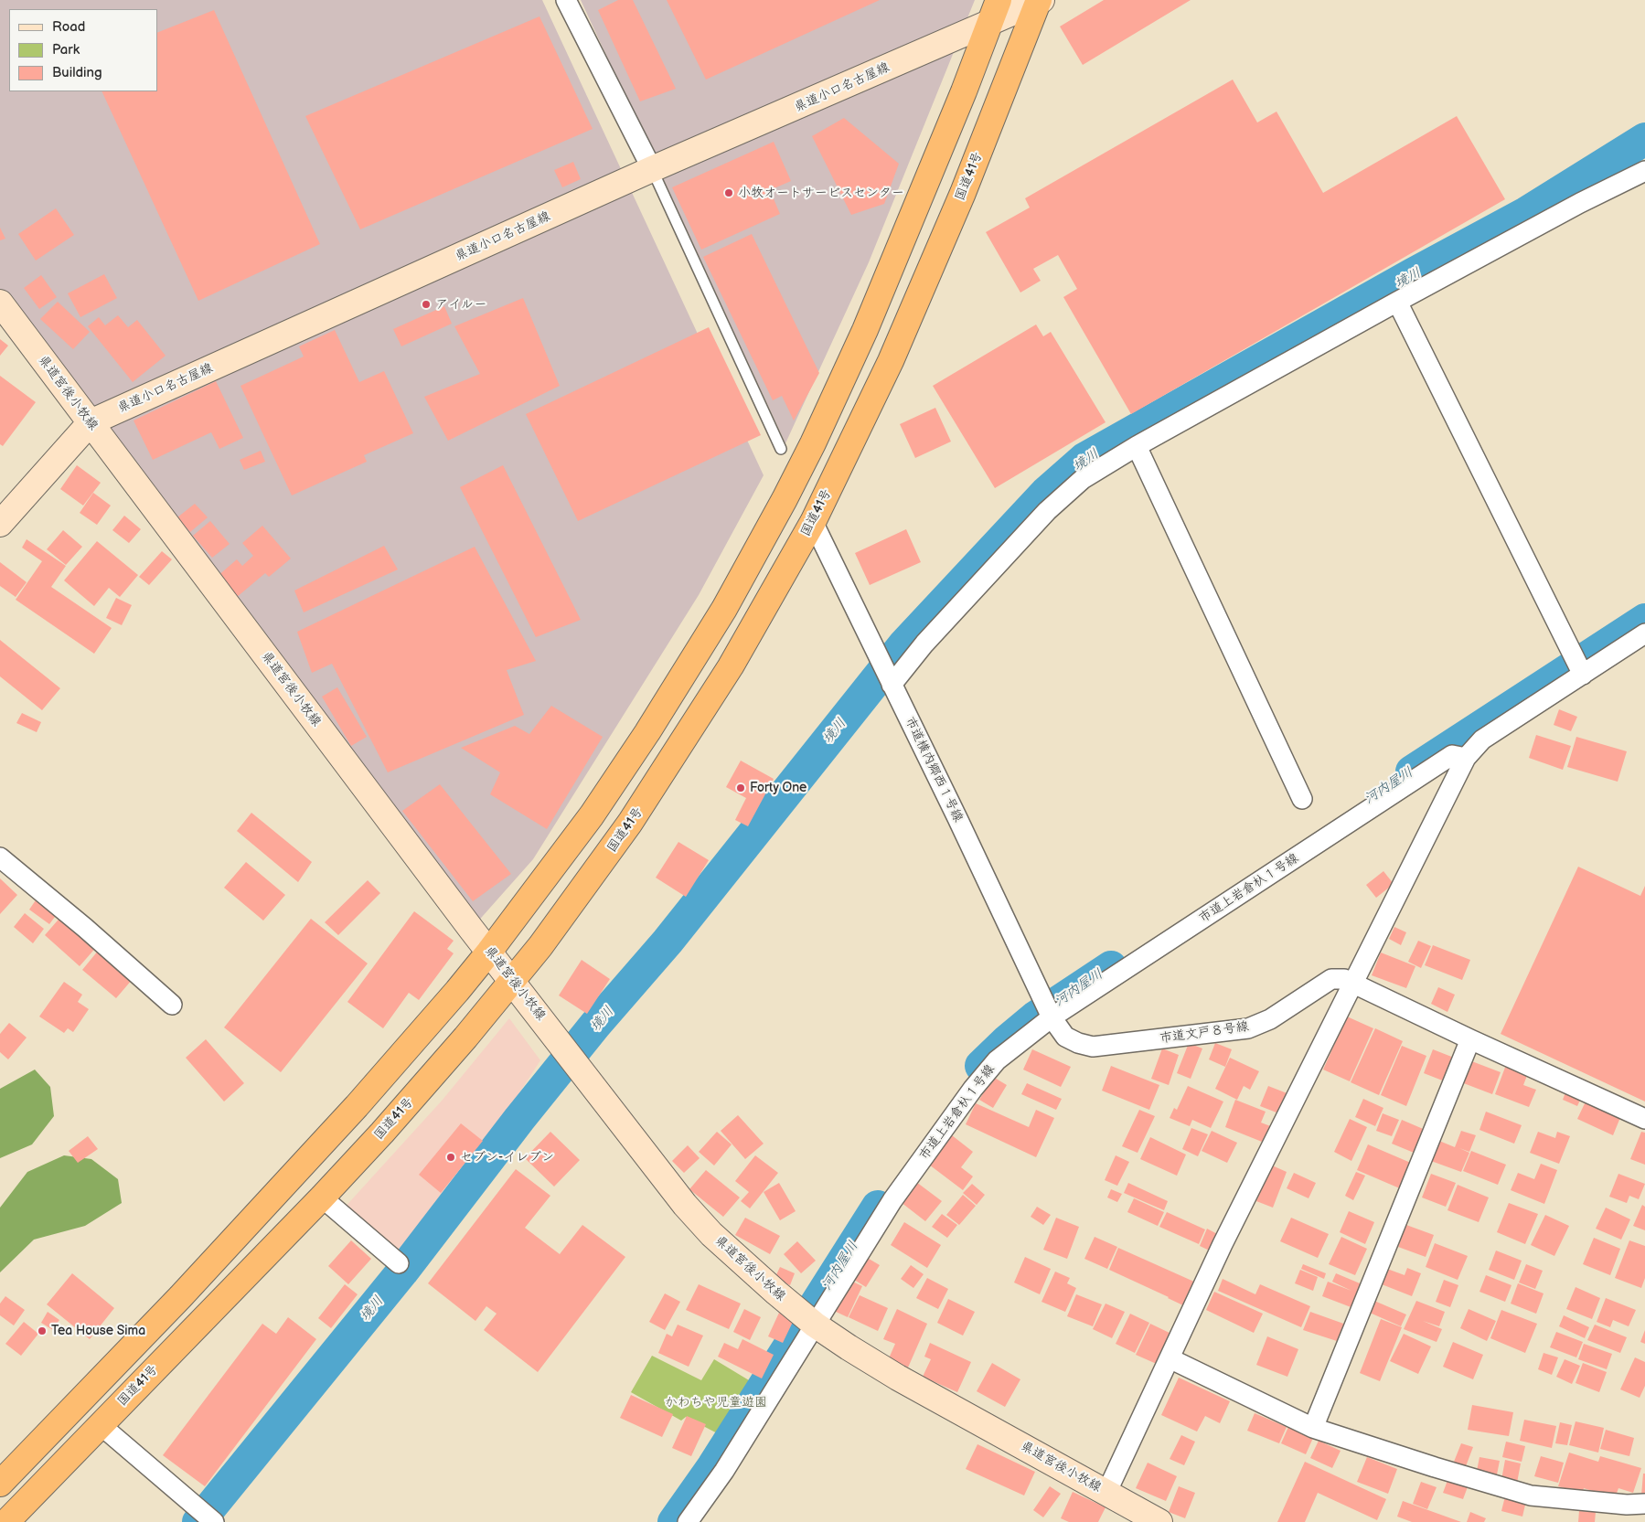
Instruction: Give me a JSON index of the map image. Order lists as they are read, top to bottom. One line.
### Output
{"streets":{"highway":["国道41号"],"main road":["県道小口名古屋線","県道宮後小牧線"],"street":["市道横内郷西１号線","市道上岩倉杁１号線","市道文戸８号線"]},"crossings":[["県道小口名古屋線","国道41号"],["県道小口名古屋線","県道宮後小牧線"],["国道41号","県道宮後小牧線"],["国道41号","市道横内郷西１号線"],["県道宮後小牧線","市道上岩倉杁１号線"],["市道横内郷西１号線","市道上岩倉杁１号線"],["市道横内郷西１号線","市道文戸８号線"],["市道上岩倉杁１号線","市道文戸８号線"]],"water":["境川","河内屋川"],"parks":["かわちや児童遊園"],"places":["小牧オートサービスセンター","アイルー","Forty One","セブン-イレブン","Tea House Sima"],"legend":["Road","Park","Building"]}
